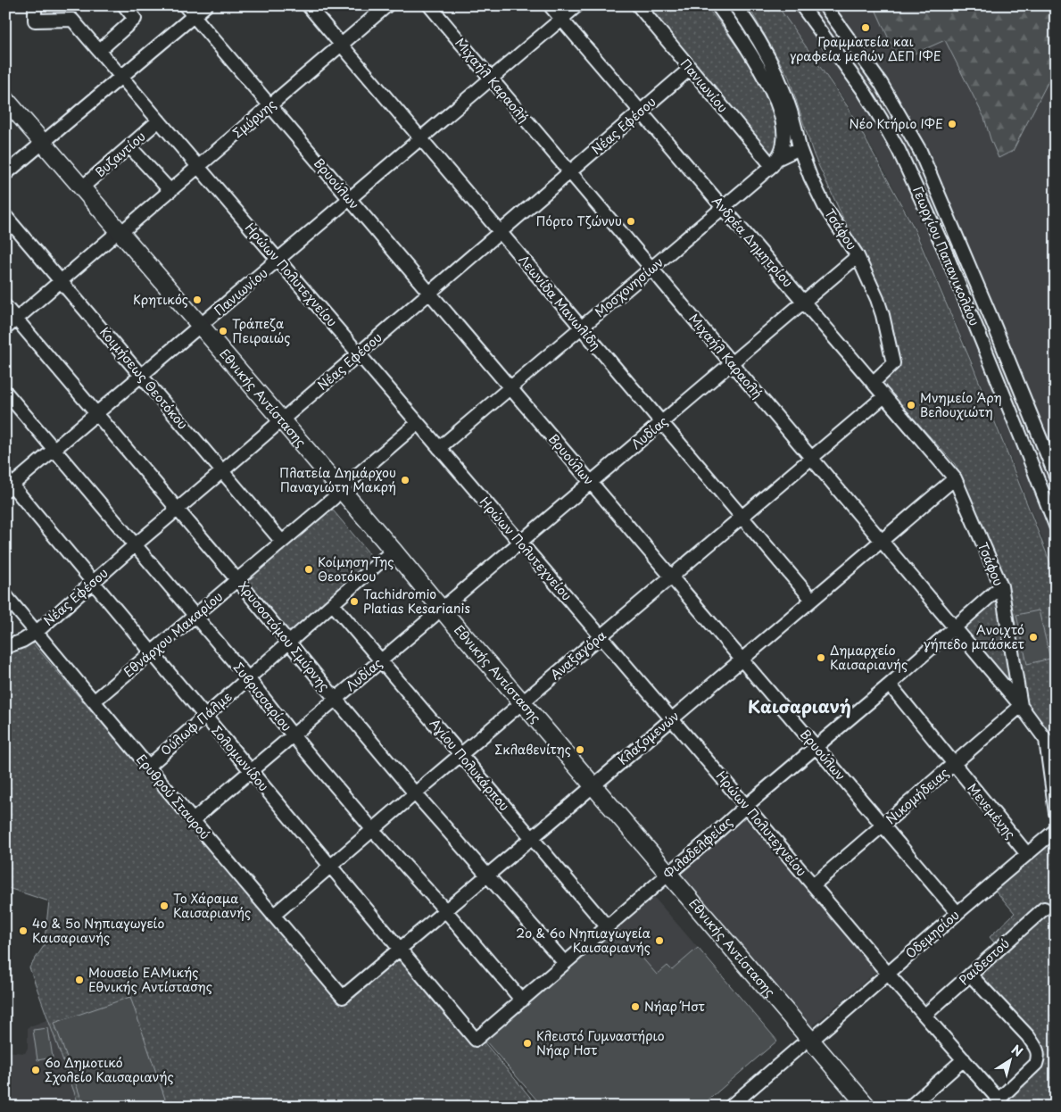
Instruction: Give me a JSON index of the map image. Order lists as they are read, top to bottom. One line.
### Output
{"streets":{"main road":["Εθνικής Αντίστασης"],"street":["Μιχαήλ Καραολή","Πανιωνίου","Σμύρνης","Νέας Εφέσου","Βυζαντίου","Βρυούλων","Τσάφου","Ανδρέα Δημητρίου","Γεωργίου Παπανικολάου","Ηρώων Πολυτεχνείου","Μοσχονησίων","Λεωνίδα Μανωλίδη","Κοιμήσεως Θεοτόκου","Λυδίας","Εθνάρχου Μακαρίου","Χρυσοστόμου Σμύρνης","Αναξαγόρα","Συβρισσαρίου","Ούλωφ Πάλμε","Κλαζομενών","Σολομωνίδου","Αγίου Πολυκάρπου","Νικομήδειας","Ερυθρού Σταυρού","Μενεμένης","Φιλαδελφείας","Οδεμησίου","Ραιδεστού"]},"crossings":[["Μιχαήλ Καραολή","Πανιωνίου"],["Μιχαήλ Καραολή","Νέας Εφέσου"],["Μιχαήλ Καραολή","Τσάφου"],["Μιχαήλ Καραολή","Μοσχονησίων"],["Μιχαήλ Καραολή","Λυδίας"],["Μιχαήλ Καραολή","Αναξαγόρα"],["Μιχαήλ Καραολή","Κλαζομενών"],["Μιχαήλ Καραολή","Νικομήδειας"],["Μιχαήλ Καραολή","Φιλαδελφείας"],["Πανιωνίου","Νέας Εφέσου"],["Πανιωνίου","Βρυούλων"],["Πανιωνίου","Ανδρέα Δημητρίου"],["Πανιωνίου","Ηρώων Πολυτεχνείου"],["Πανιωνίου","Μοσχονησίων"],["Πανιωνίου","Λεωνίδα Μανωλίδη"],["Πανιωνίου","Κοιμήσεως Θεοτόκου"],["Πανιωνίου","Εθνικής Αντίστασης"],["Πανιωνίου","Χρυσοστόμου Σμύρνης"],["Πανιωνίου","Συβρισσαρίου"],["Πανιωνίου","Σολομωνίδου"],["Σμύρνης","Βρυούλων"],["Σμύρνης","Ηρώων Πολυτεχνείου"],["Σμύρνης","Λεωνίδα Μανωλίδη"],["Σμύρνης","Κοιμήσεως Θεοτόκου"],["Σμύρνης","Εθνικής Αντίστασης"],["Σμύρνης","Χρυσοστόμου Σμύρνης"],["Νέας Εφέσου","Βρυούλων"],["Νέας Εφέσου","Ανδρέα Δημητρίου"],["Νέας Εφέσου","Ηρώων Πολυτεχνείου"],["Νέας Εφέσου","Λεωνίδα Μανωλίδη"],["Νέας Εφέσου","Κοιμήσεως Θεοτόκου"],["Νέας Εφέσου","Εθνικής Αντίστασης"],["Νέας Εφέσου","Χρυσοστόμου Σμύρνης"],["Νέας Εφέσου","Συβρισσαρίου"],["Νέας Εφέσου","Σολομωνίδου"],["Νέας Εφέσου","Ερυθρού Σταυρού"],["Βυζαντίου","Ηρώων Πολυτεχνείου"],["Βυζαντίου","Εθνικής Αντίστασης"],["Βρυούλων","Μοσχονησίων"],["Βρυούλων","Λυδίας"],["Βρυούλων","Αναξαγόρα"],["Βρυούλων","Κλαζομενών"],["Βρυούλων","Νικομήδειας"],["Βρυούλων","Φιλαδελφείας"],["Βρυούλων","Οδεμησίου"],["Τσάφου","Ανδρέα Δημητρίου"],["Τσάφου","Λυδίας"],["Τσάφου","Κλαζομενών"],["Τσάφου","Νικομήδειας"],["Τσάφου","Φιλαδελφείας"],["Ανδρέα Δημητρίου","Μοσχονησίων"],["Ανδρέα Δημητρίου","Λυδίας"],["Ανδρέα Δημητρίου","Αναξαγόρα"],["Ανδρέα Δημητρίου","Κλαζομενών"],["Ηρώων Πολυτεχνείου","Μοσχονησίων"],["Ηρώων Πολυτεχνείου","Λυδίας"],["Ηρώων Πολυτεχνείου","Αναξαγόρα"],["Ηρώων Πολυτεχνείου","Κλαζομενών"],["Ηρώων Πολυτεχνείου","Νικομήδειας"],["Ηρώων Πολυτεχνείου","Φιλαδελφείας"],["Ηρώων Πολυτεχνείου","Οδεμησίου"],["Ηρώων Πολυτεχνείου","Ραιδεστού"],["Μοσχονησίων","Λεωνίδα Μανωλίδη"],["Λεωνίδα Μανωλίδη","Λυδίας"],["Λεωνίδα Μανωλίδη","Αναξαγόρα"],["Λεωνίδα Μανωλίδη","Κλαζομενών"],["Κοιμήσεως Θεοτόκου","Εθνάρχου Μακαρίου"],["Εθνικής Αντίστασης","Λυδίας"],["Εθνικής Αντίστασης","Εθνάρχου Μακαρίου"],["Εθνικής Αντίστασης","Αναξαγόρα"],["Εθνικής Αντίστασης","Ούλωφ Πάλμε"],["Εθνικής Αντίστασης","Κλαζομενών"],["Εθνικής Αντίστασης","Φιλαδελφείας"],["Εθνικής Αντίστασης","Οδεμησίου"],["Λυδίας","Χρυσοστόμου Σμύρνης"],["Λυδίας","Συβρισσαρίου"],["Λυδίας","Σολομωνίδου"],["Λυδίας","Αγίου Πολυκάρπου"],["Λυδίας","Ερυθρού Σταυρού"],["Εθνάρχου Μακαρίου","Χρυσοστόμου Σμύρνης"],["Εθνάρχου Μακαρίου","Συβρισσαρίου"],["Εθνάρχου Μακαρίου","Σολομωνίδου"],["Εθνάρχου Μακαρίου","Ερυθρού Σταυρού"],["Χρυσοστόμου Σμύρνης","Αναξαγόρα"],["Χρυσοστόμου Σμύρνης","Ούλωφ Πάλμε"],["Χρυσοστόμου Σμύρνης","Κλαζομενών"],["Χρυσοστόμου Σμύρνης","Φιλαδελφείας"],["Αναξαγόρα","Συβρισσαρίου"],["Αναξαγόρα","Σολομωνίδου"],["Αναξαγόρα","Αγίου Πολυκάρπου"],["Αναξαγόρα","Ερυθρού Σταυρού"],["Συβρισσαρίου","Ούλωφ Πάλμε"],["Συβρισσαρίου","Κλαζομενών"],["Συβρισσαρίου","Φιλαδελφείας"],["Ούλωφ Πάλμε","Σολομωνίδου"],["Ούλωφ Πάλμε","Αγίου Πολυκάρπου"],["Ούλωφ Πάλμε","Ερυθρού Σταυρού"],["Κλαζομενών","Σολομωνίδου"],["Κλαζομενών","Αγίου Πολυκάρπου"],["Κλαζομενών","Ερυθρού Σταυρού"],["Σολομωνίδου","Φιλαδελφείας"],["Αγίου Πολυκάρπου","Φιλαδελφείας"],["Νικομήδειας","Μενεμένης"],["Μενεμένης","Φιλαδελφείας"],["Μενεμένης","Οδεμησίου"]],"districts":["Καισαριανή"],"places":["Γραμματεία και γραφεία μελών ΔΕΠ ΙΦΕ","Νέο Κτήριο ΙΦΕ","Πόρτο Τζώννυ","Κρητικός","Τράπεζα Πειραιώς","Μνημείο Άρη Βελουχιώτη","Πλατεία Δημάρχου Παναγιώτη Μακρή","Κοίμηση Της Θεοτόκου","Tachidromio Platias Kesarianis","Ανοιχτό γήπεδο μπάσκετ","Δημαρχείο Καισαριανής","Σκλαβενίτης","Το Χάραμα Καισαριανής","4o & 5ο Νηπιαγωγείο Καισαριανής","2ο & 6ο Νηπιαγωγεία Καισαριανής","Μουσείο ΕΑΜικής Εθνικής Αντίστασης","Νήαρ Ήστ","Κλειστό Γυμναστήριο Νήαρ Ηστ","6ο Δημοτικό Σχολείο Καισαριανής"],"north":"top right"}
